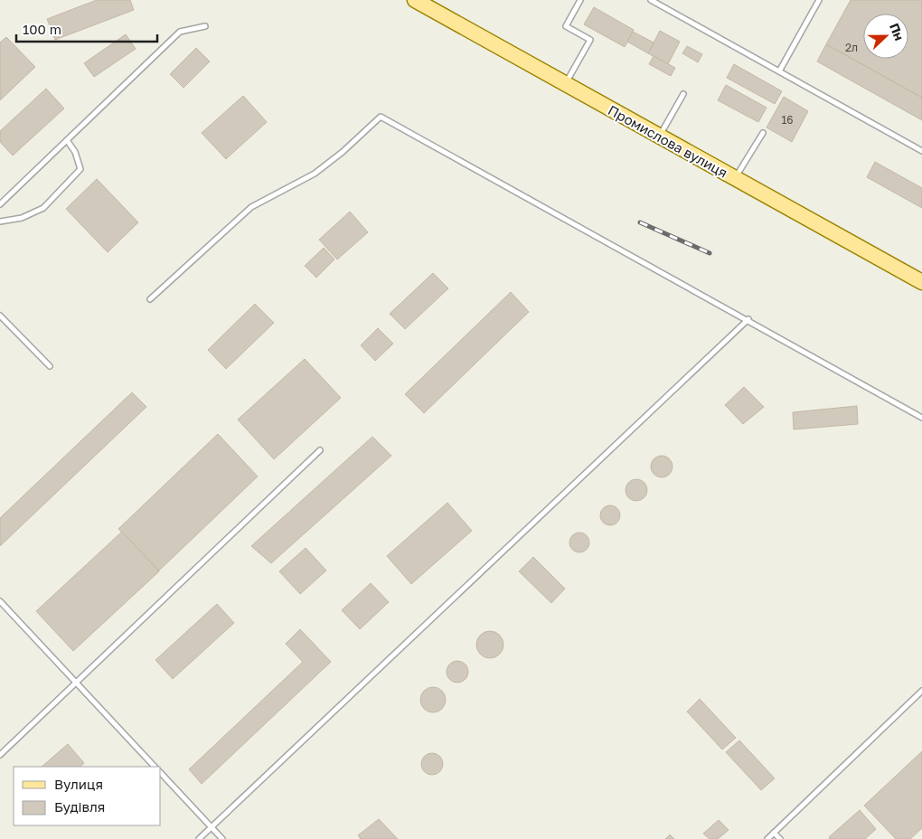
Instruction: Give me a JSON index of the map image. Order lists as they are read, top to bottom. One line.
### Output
{"streets":{"main road":["Промислова вулиця"]},"house_numbers":["2л","16"],"legend":["Вулиця","Будівля"],"scale_bar":"100 m","north":"right"}
